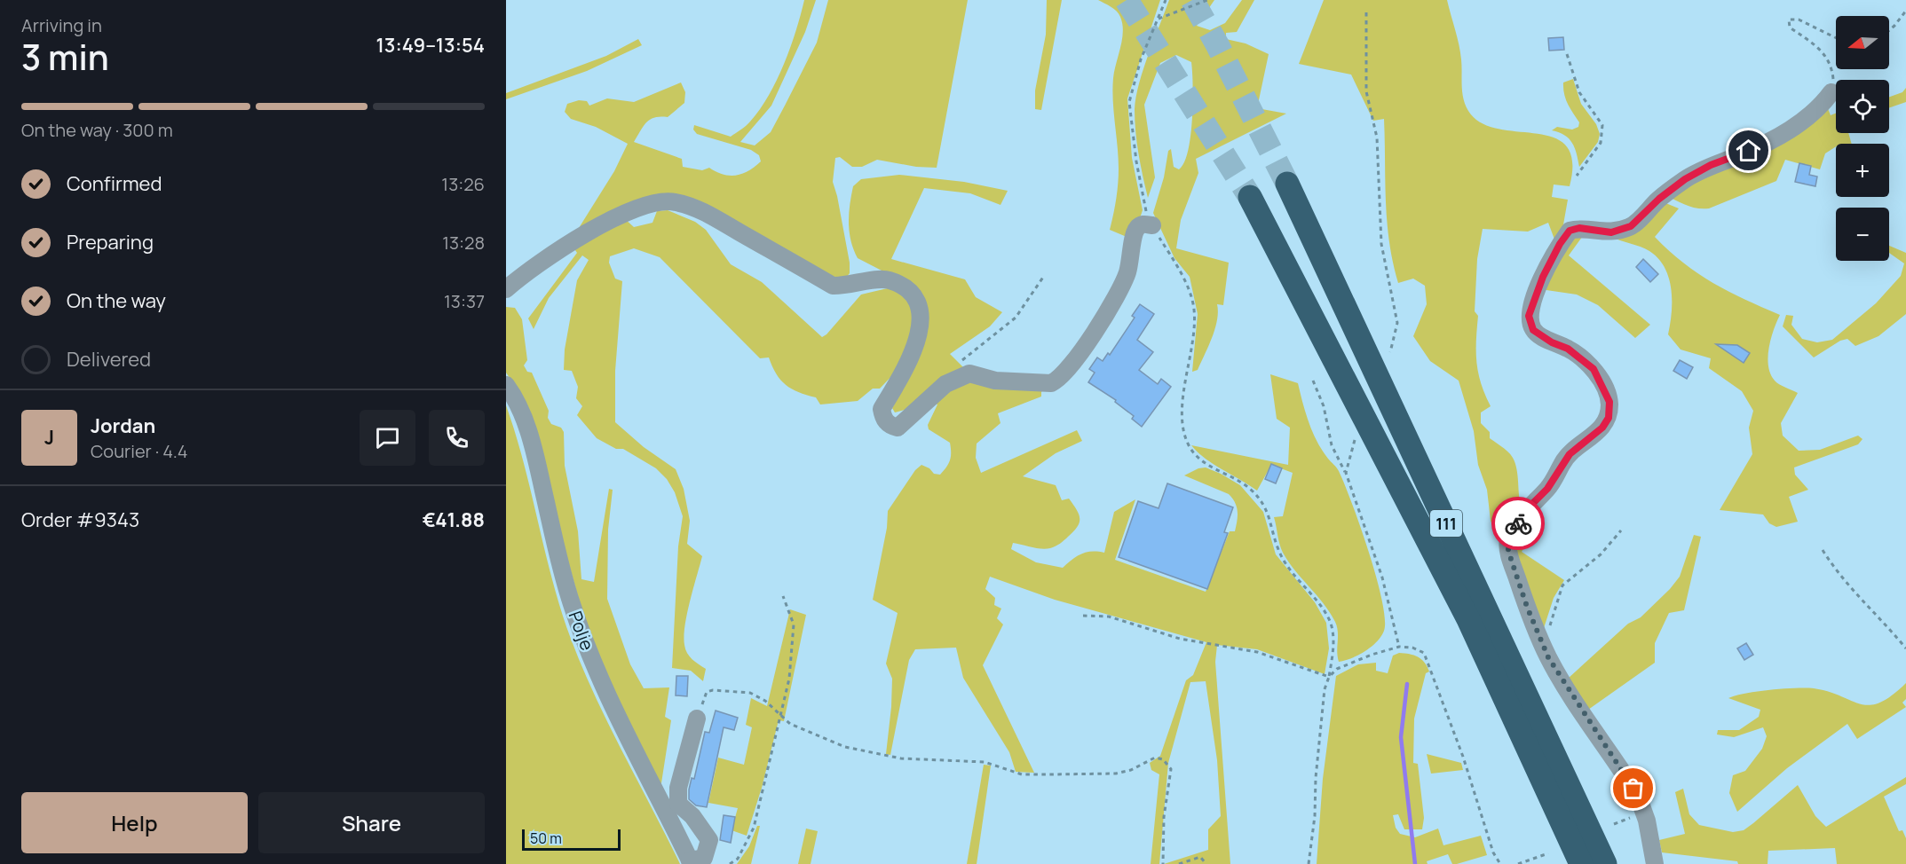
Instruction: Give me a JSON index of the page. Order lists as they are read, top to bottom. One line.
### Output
{"streets":{"highway":["111"],"street":["Polje"]},"scale_bar":"50 m","north":"left","page":{"heading":["3 min","Arriving in","13:49–13:54"],"panel":["Jordan","Courier · 4.4","Order #9343","€41.88"],"map_buttons":["+","−"],"bar":"On the way · 300 m","list":[["Confirmed","13:26"],["Preparing","13:28"],["On the way","13:37"],"Delivered"],"round":"J","buttons":["Help","Share"],"scale":"50 m"}}
